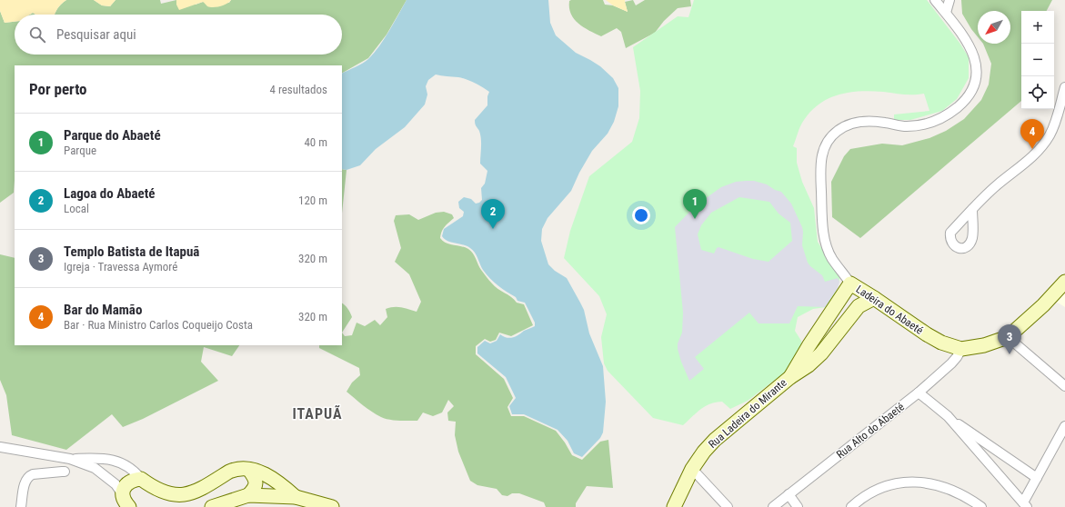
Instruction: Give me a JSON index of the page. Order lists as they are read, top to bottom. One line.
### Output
{"streets":{"street":["Ladeira do Abaeté","Rua Ladeira do Mirante","Rua Alto do Abaeté"]},"crossings":[["Ladeira do Abaeté","Rua Ladeira do Mirante"],["Ladeira do Abaeté","Rua Alto do Abaeté"]],"districts":["ITAPUÃ"],"north":"bottom left","page":{"map_buttons":["+","−"],"search":"Pesquisar aqui","heading":["Por perto","4 resultados"],"list":[{"mark":"1","name":"Parque do Abaeté","note":"Parque","value":"40 m"},{"mark":"2","name":"Lagoa do Abaeté","note":"Local","value":"120 m"},{"mark":"3","name":"Templo Batista de Itapuã","note":"Igreja · Travessa Aymoré","value":"320 m"},{"mark":"4","name":"Bar do Mamão","note":"Bar · Rua Ministro Carlos Coqueijo Costa","value":"320 m"}],"pins":["4","1","2","3"]}}
